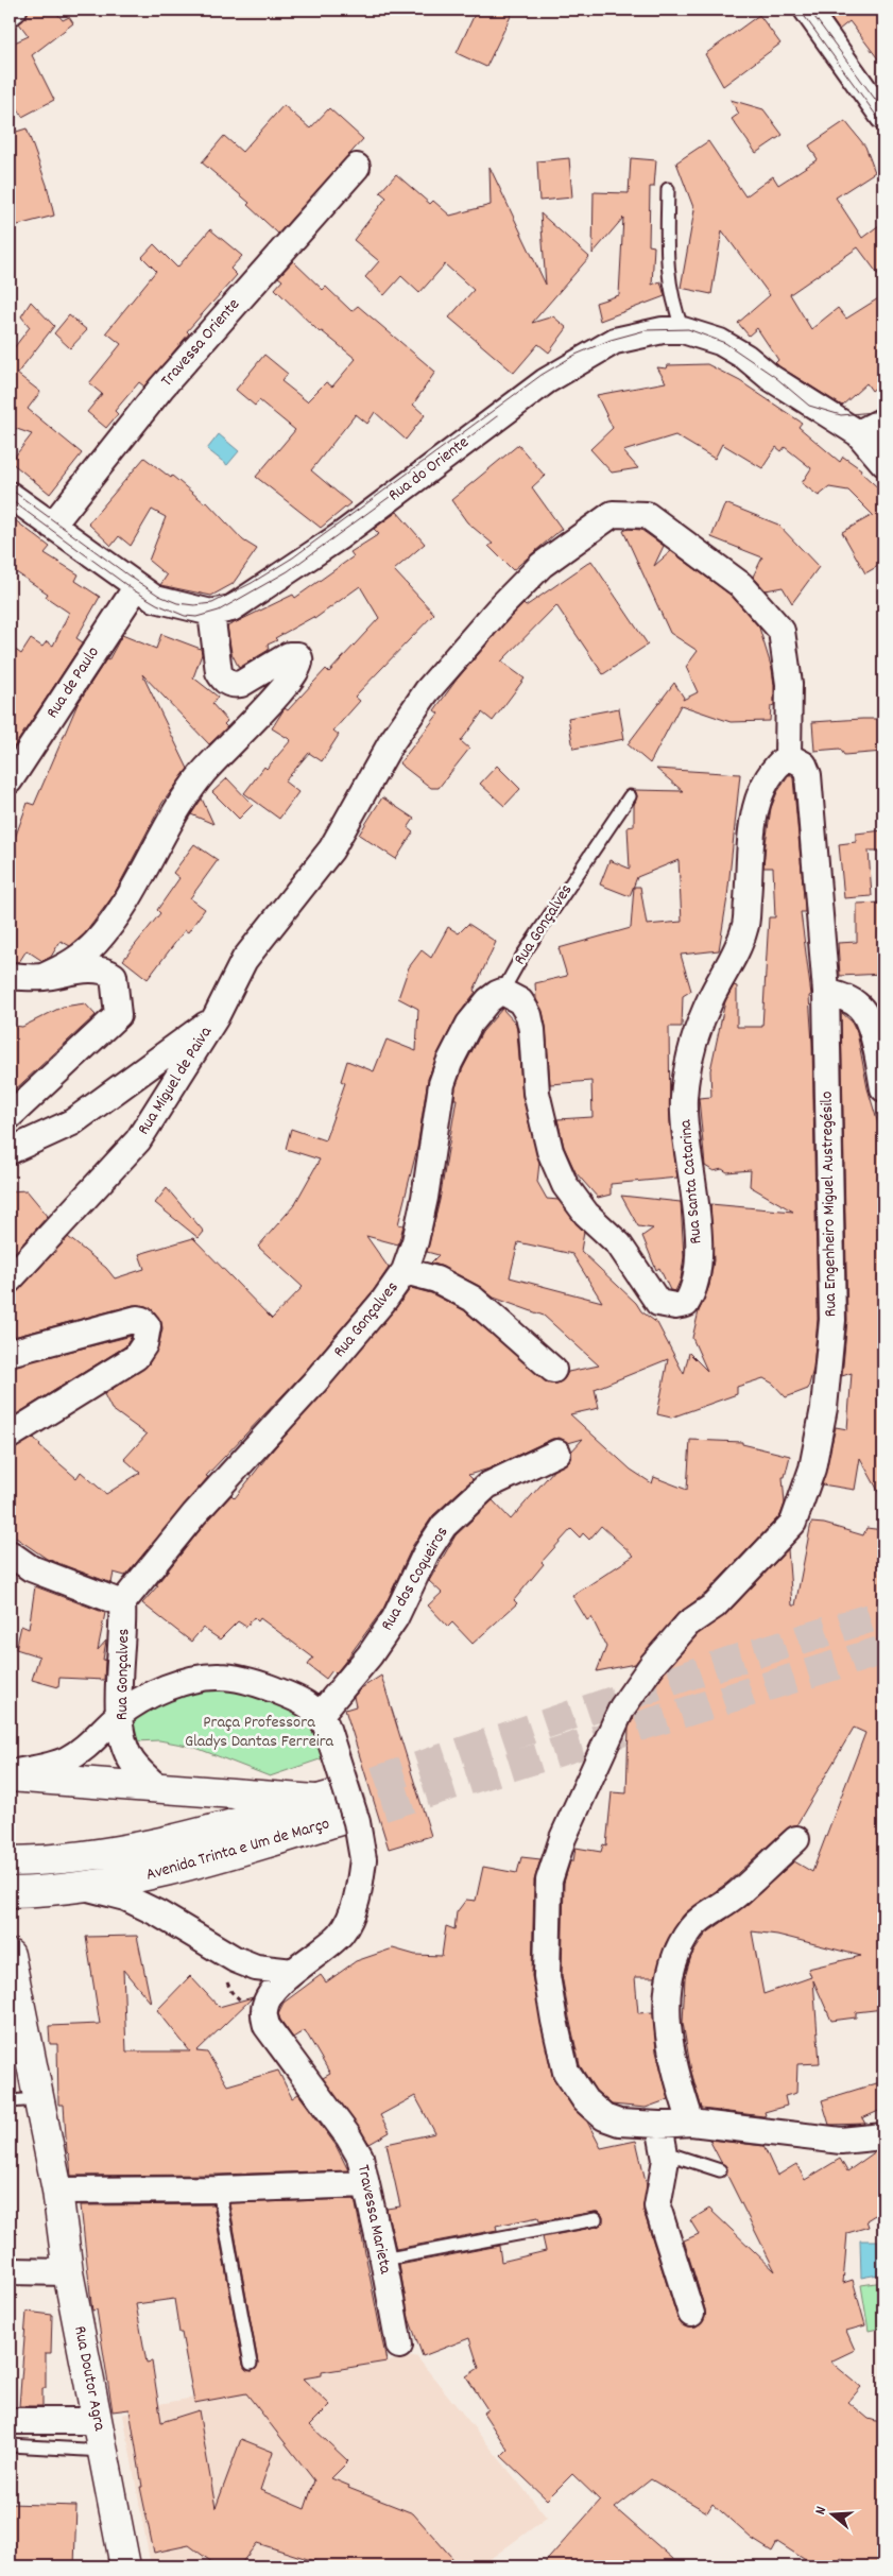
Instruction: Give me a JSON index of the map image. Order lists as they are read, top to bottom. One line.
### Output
{"streets":{"main road":["Avenida Trinta e Um de Março","Rua Doutor Agra"],"street":["Travessa Oriente","Rua do Oriente","Rua de Paulo","Rua Gonçalves","Rua Miguel de Paiva","Rua Santa Catarina","Rua Engenheiro Miguel Austregésilo","Rua dos Coqueiros","Travessa Marieta"]},"crossings":[["Rua Gonçalves","Rua Santa Catarina"],["Rua Gonçalves","Avenida Trinta e Um de Março"],["Rua Santa Catarina","Rua Engenheiro Miguel Austregésilo"]],"parks":["Praça Professora Gladys Dantas Ferreira"],"north":"left"}
